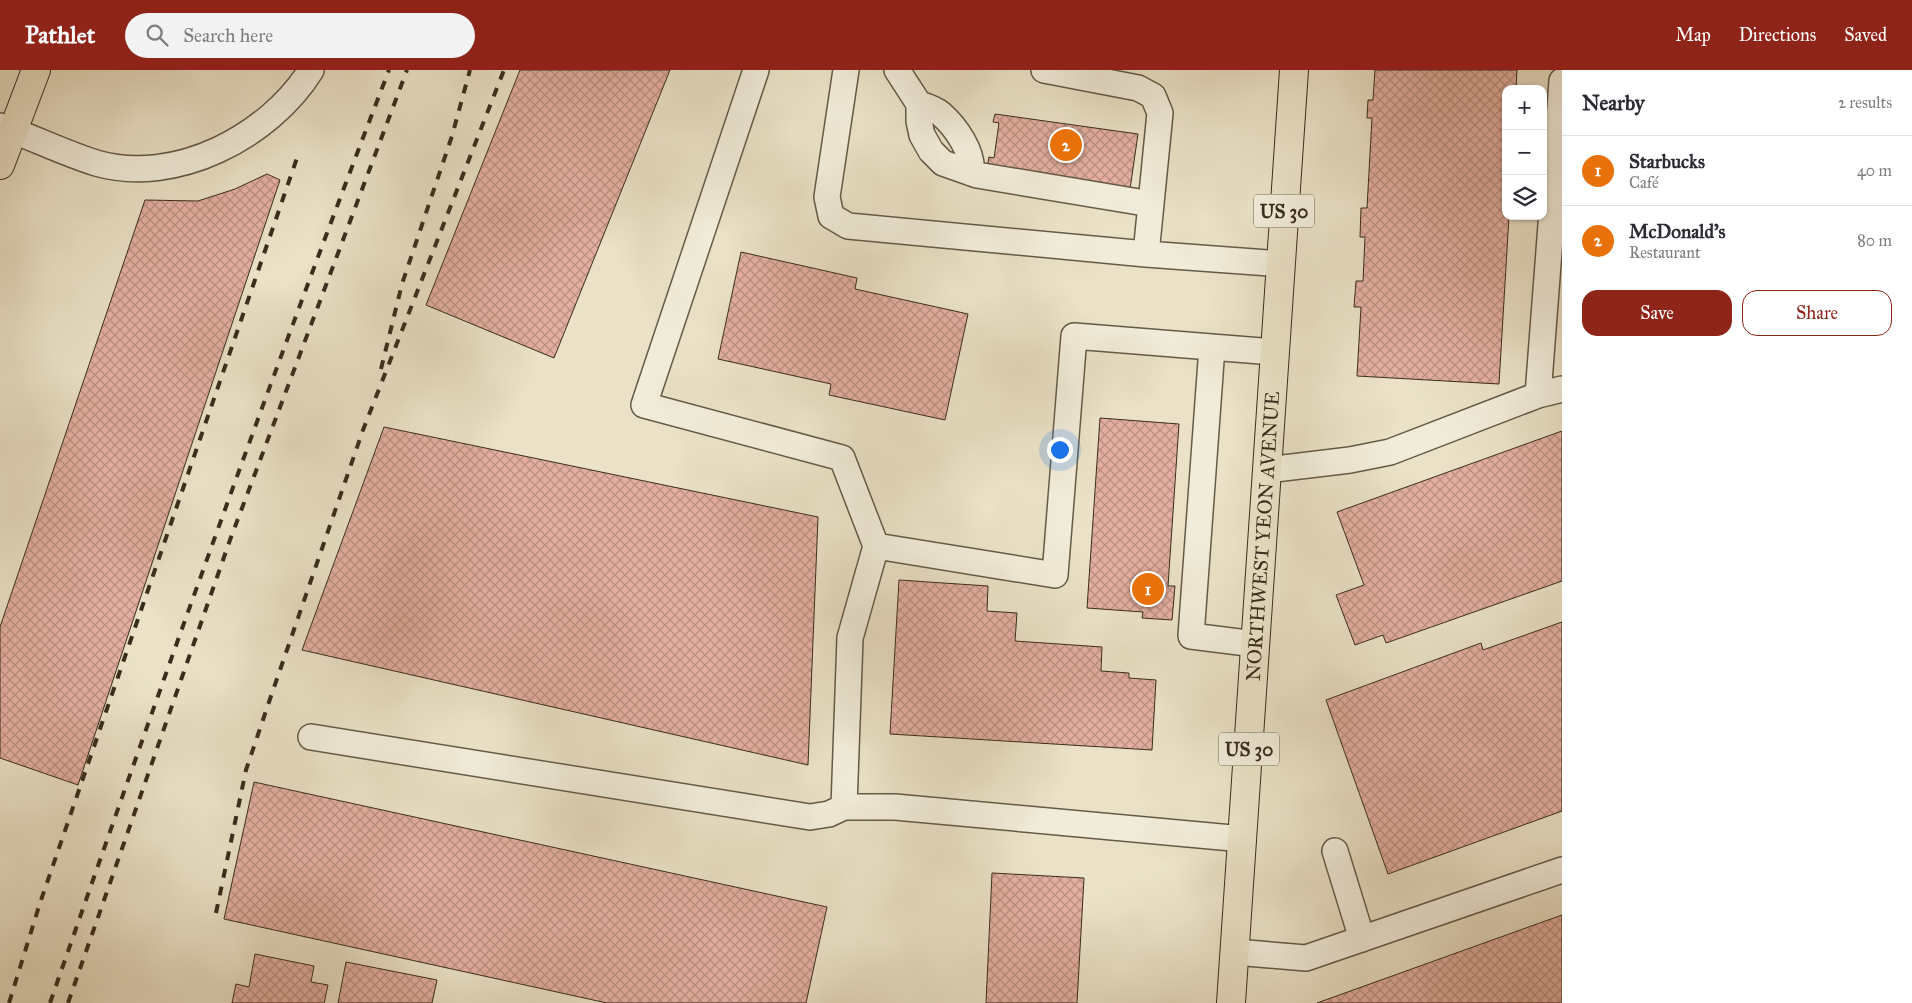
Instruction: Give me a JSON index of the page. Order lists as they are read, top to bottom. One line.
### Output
{"streets":{"main road":["US 30","NORTHWEST YEON AVENUE"]},"page":{"header":"Pathlet","search":"Search here","nav":["Map","Directions","Saved"],"heading":["Nearby","2 results"],"map_buttons":["+","−"],"pins":["2","1"],"list":[{"mark":"1","name":"Starbucks","note":"Café","value":"40 m"},{"mark":"2","name":"McDonald's","note":"Restaurant","value":"80 m"}],"buttons":["Save","Share"]}}
